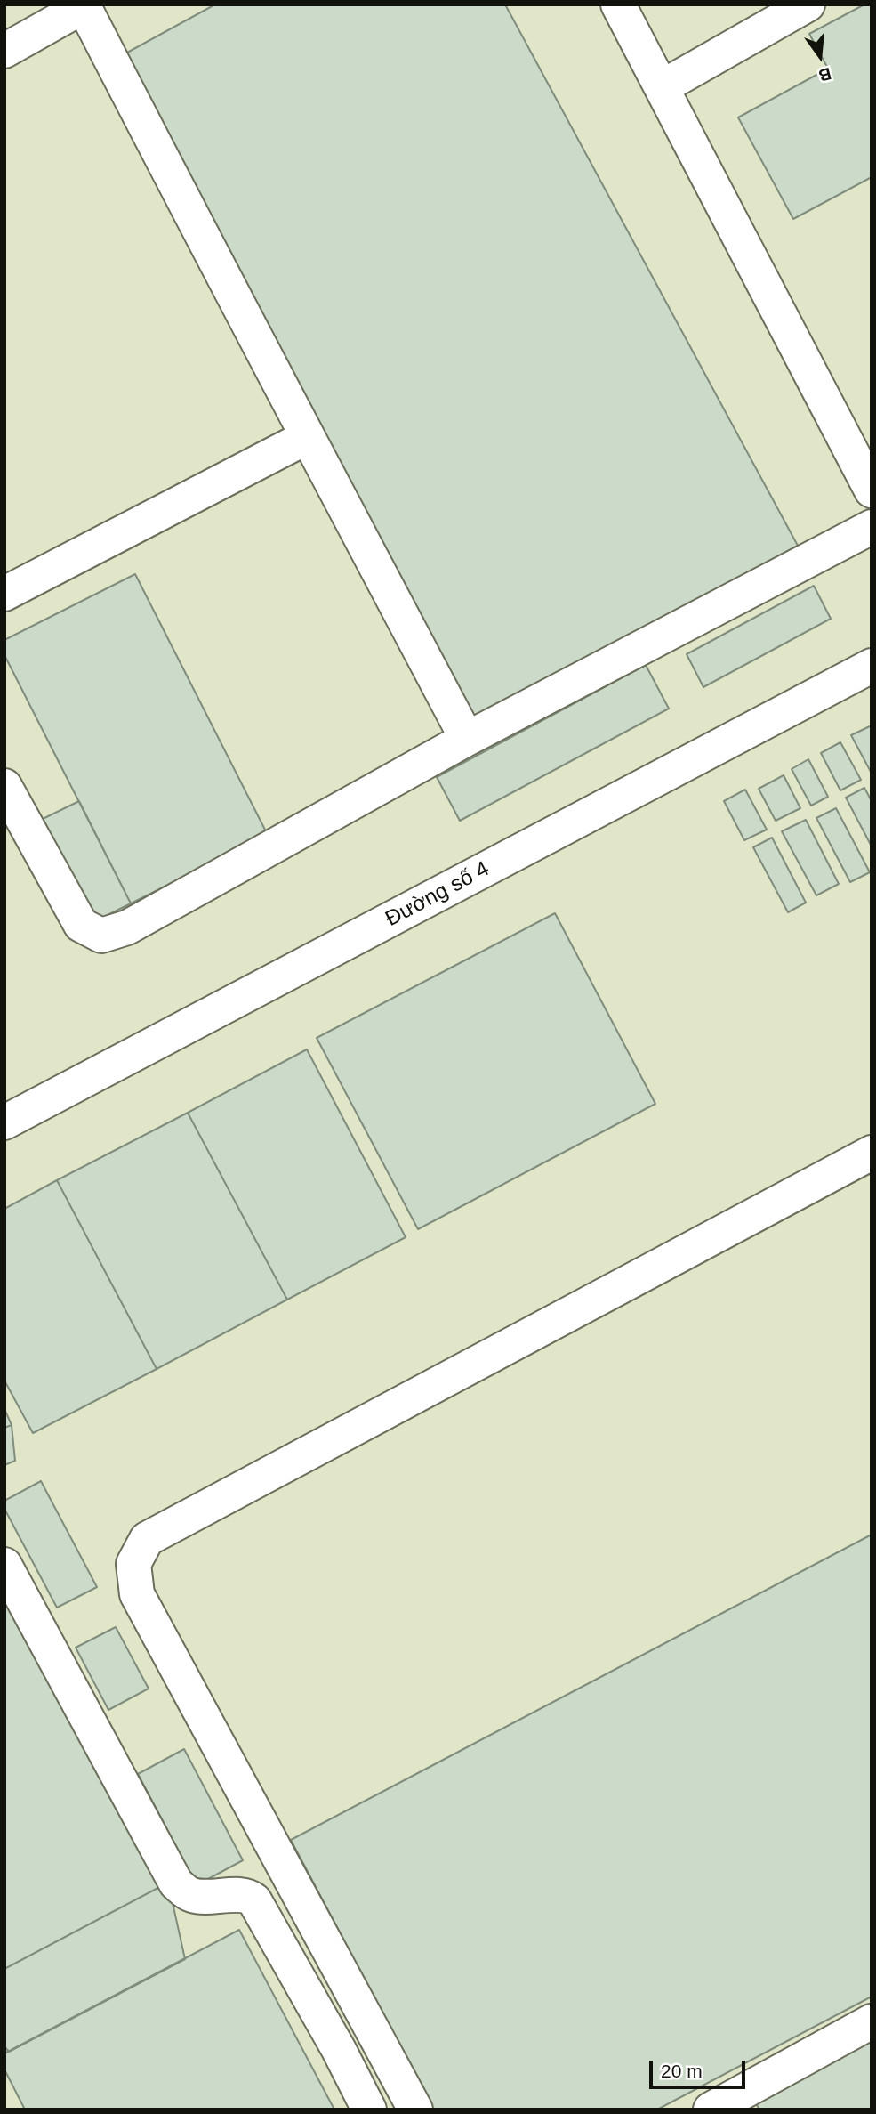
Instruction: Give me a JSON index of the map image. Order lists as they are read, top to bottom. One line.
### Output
{"streets":{"street":["Đường số 4"]},"scale_bar":"20 m","north":"bottom"}
